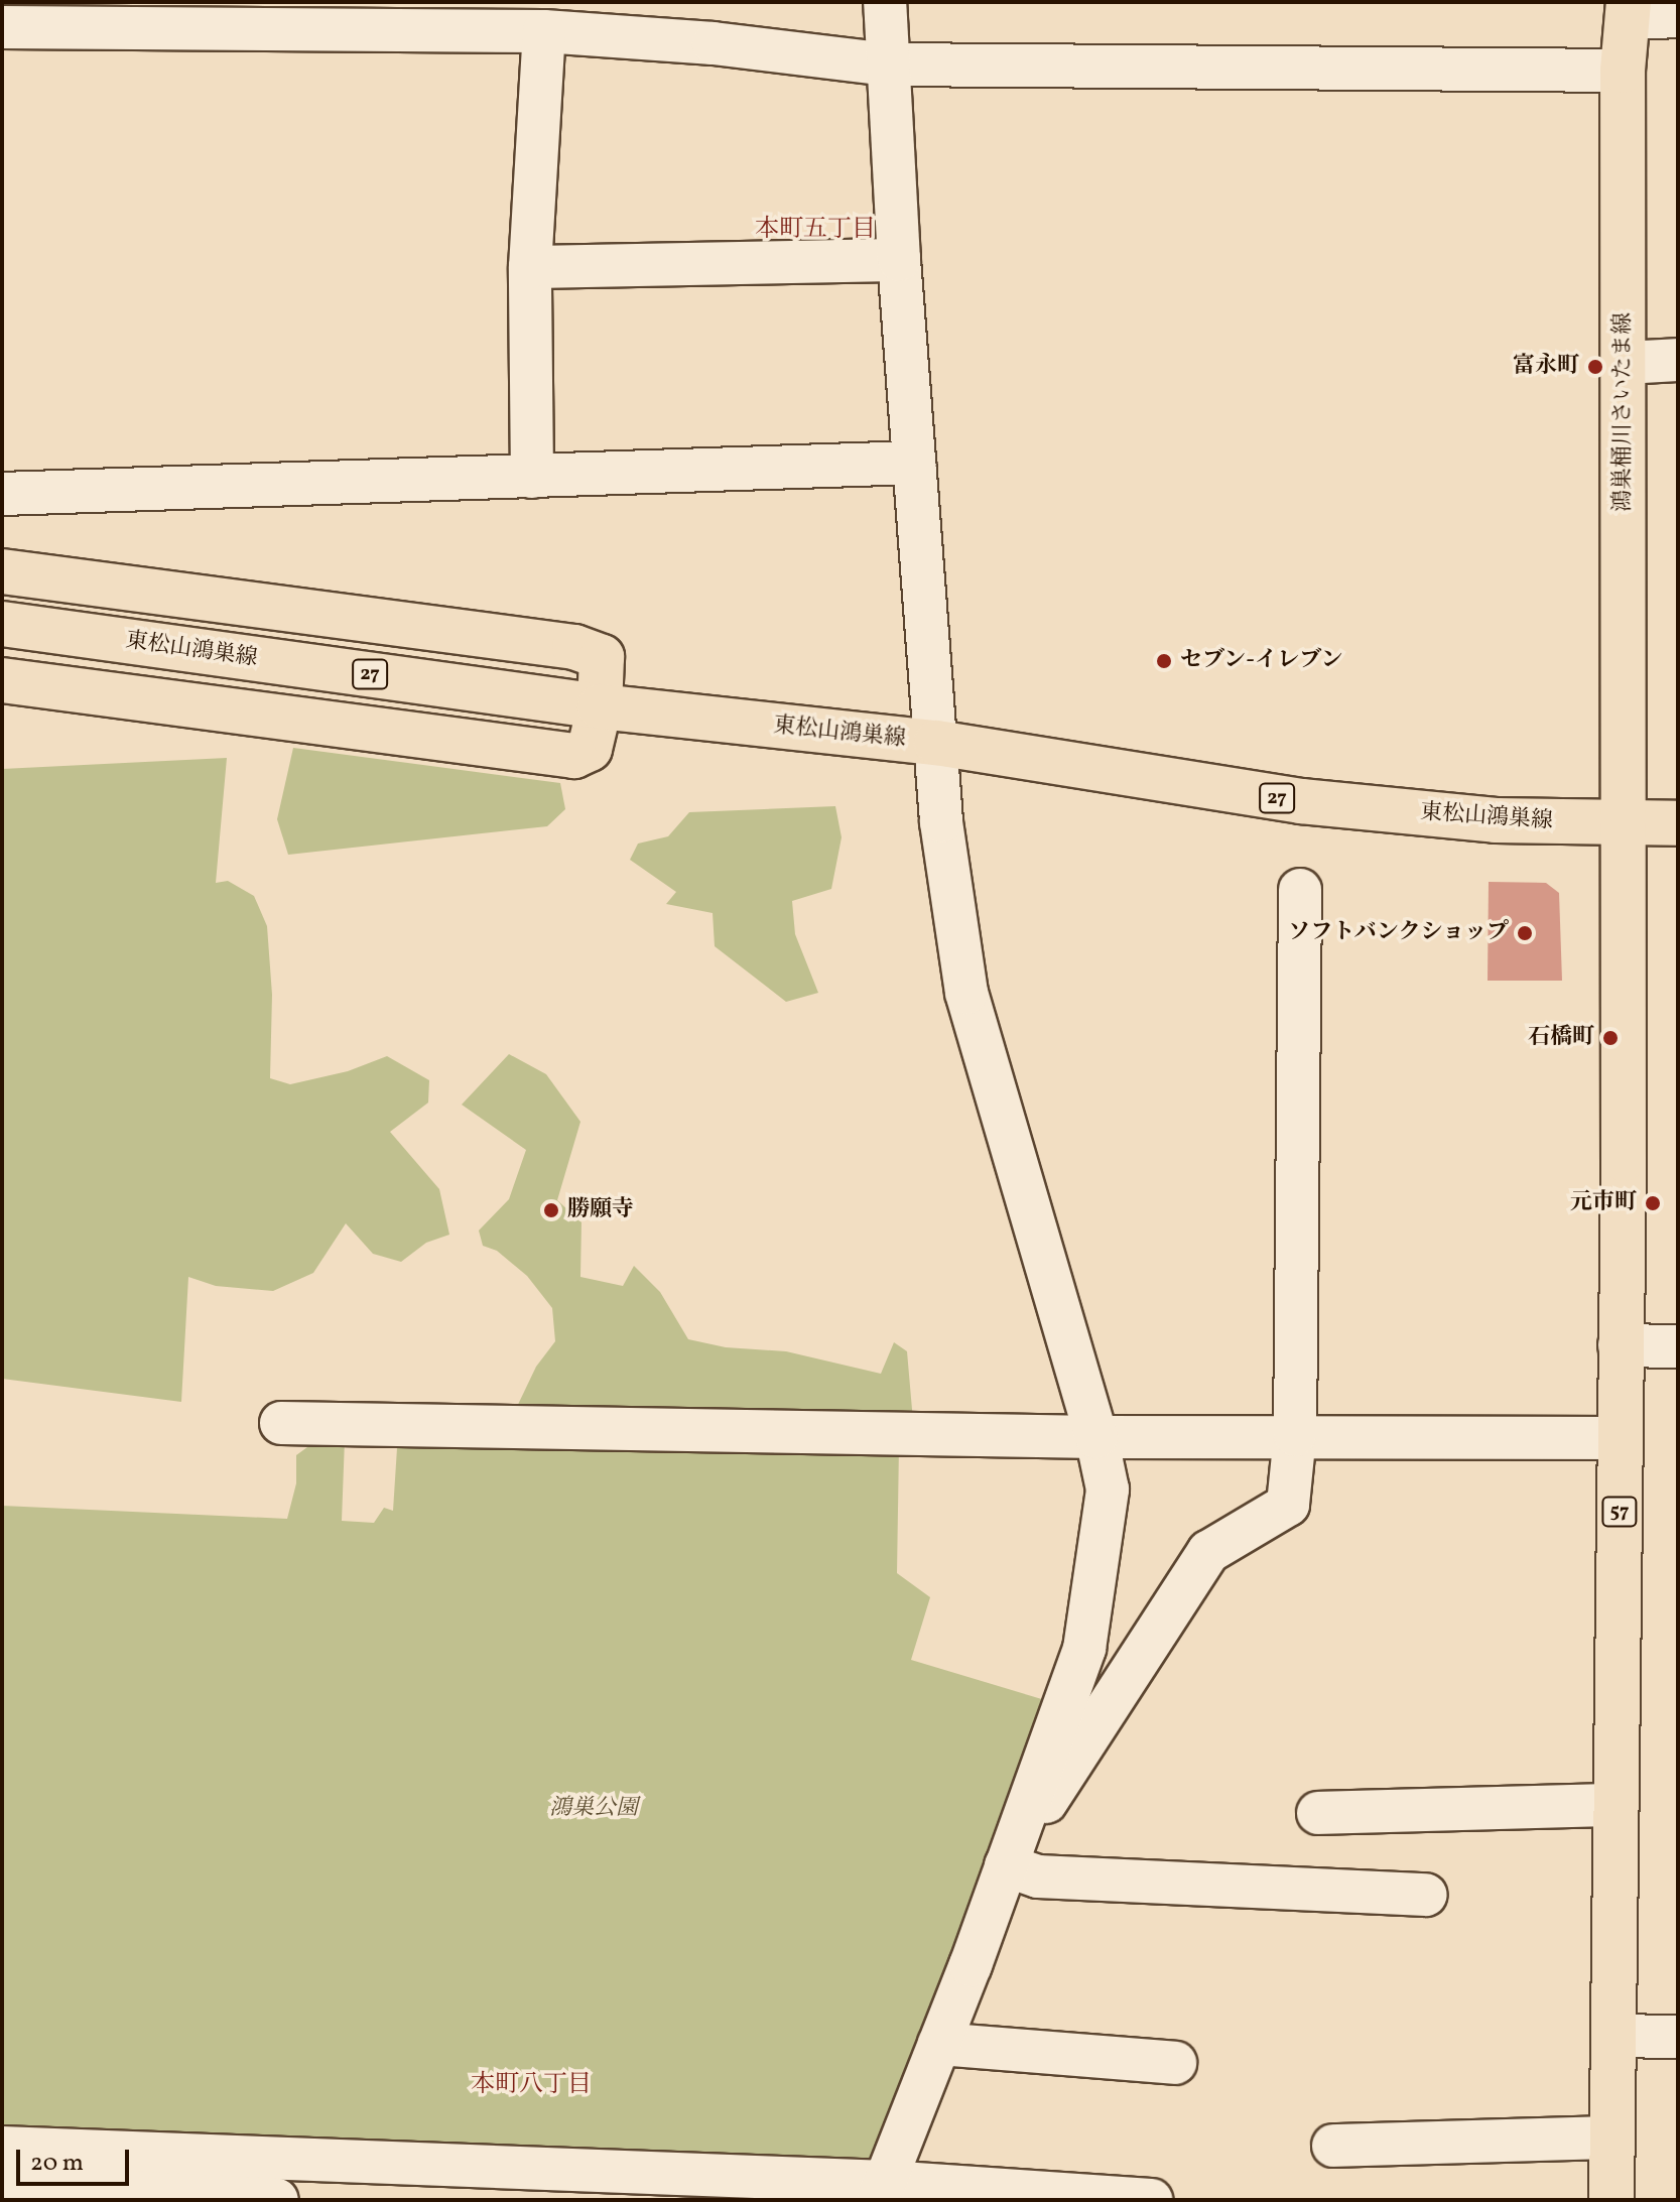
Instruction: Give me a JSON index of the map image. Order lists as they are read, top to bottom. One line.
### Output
{"streets":{"main road":["鴻巣桶川さいたま線","東松山鴻巣線","27","57"]},"crossings":[["鴻巣桶川さいたま線","東松山鴻巣線"],["鴻巣桶川さいたま線","57"],["東松山鴻巣線","57"]],"districts":["本町五丁目","本町八丁目"],"parks":["鴻巣公園"],"places":["富永町","セブン-イレブン","ソフトバンクショップ","石橋町","元市町","勝願寺"],"scale_bar":"20 m"}
